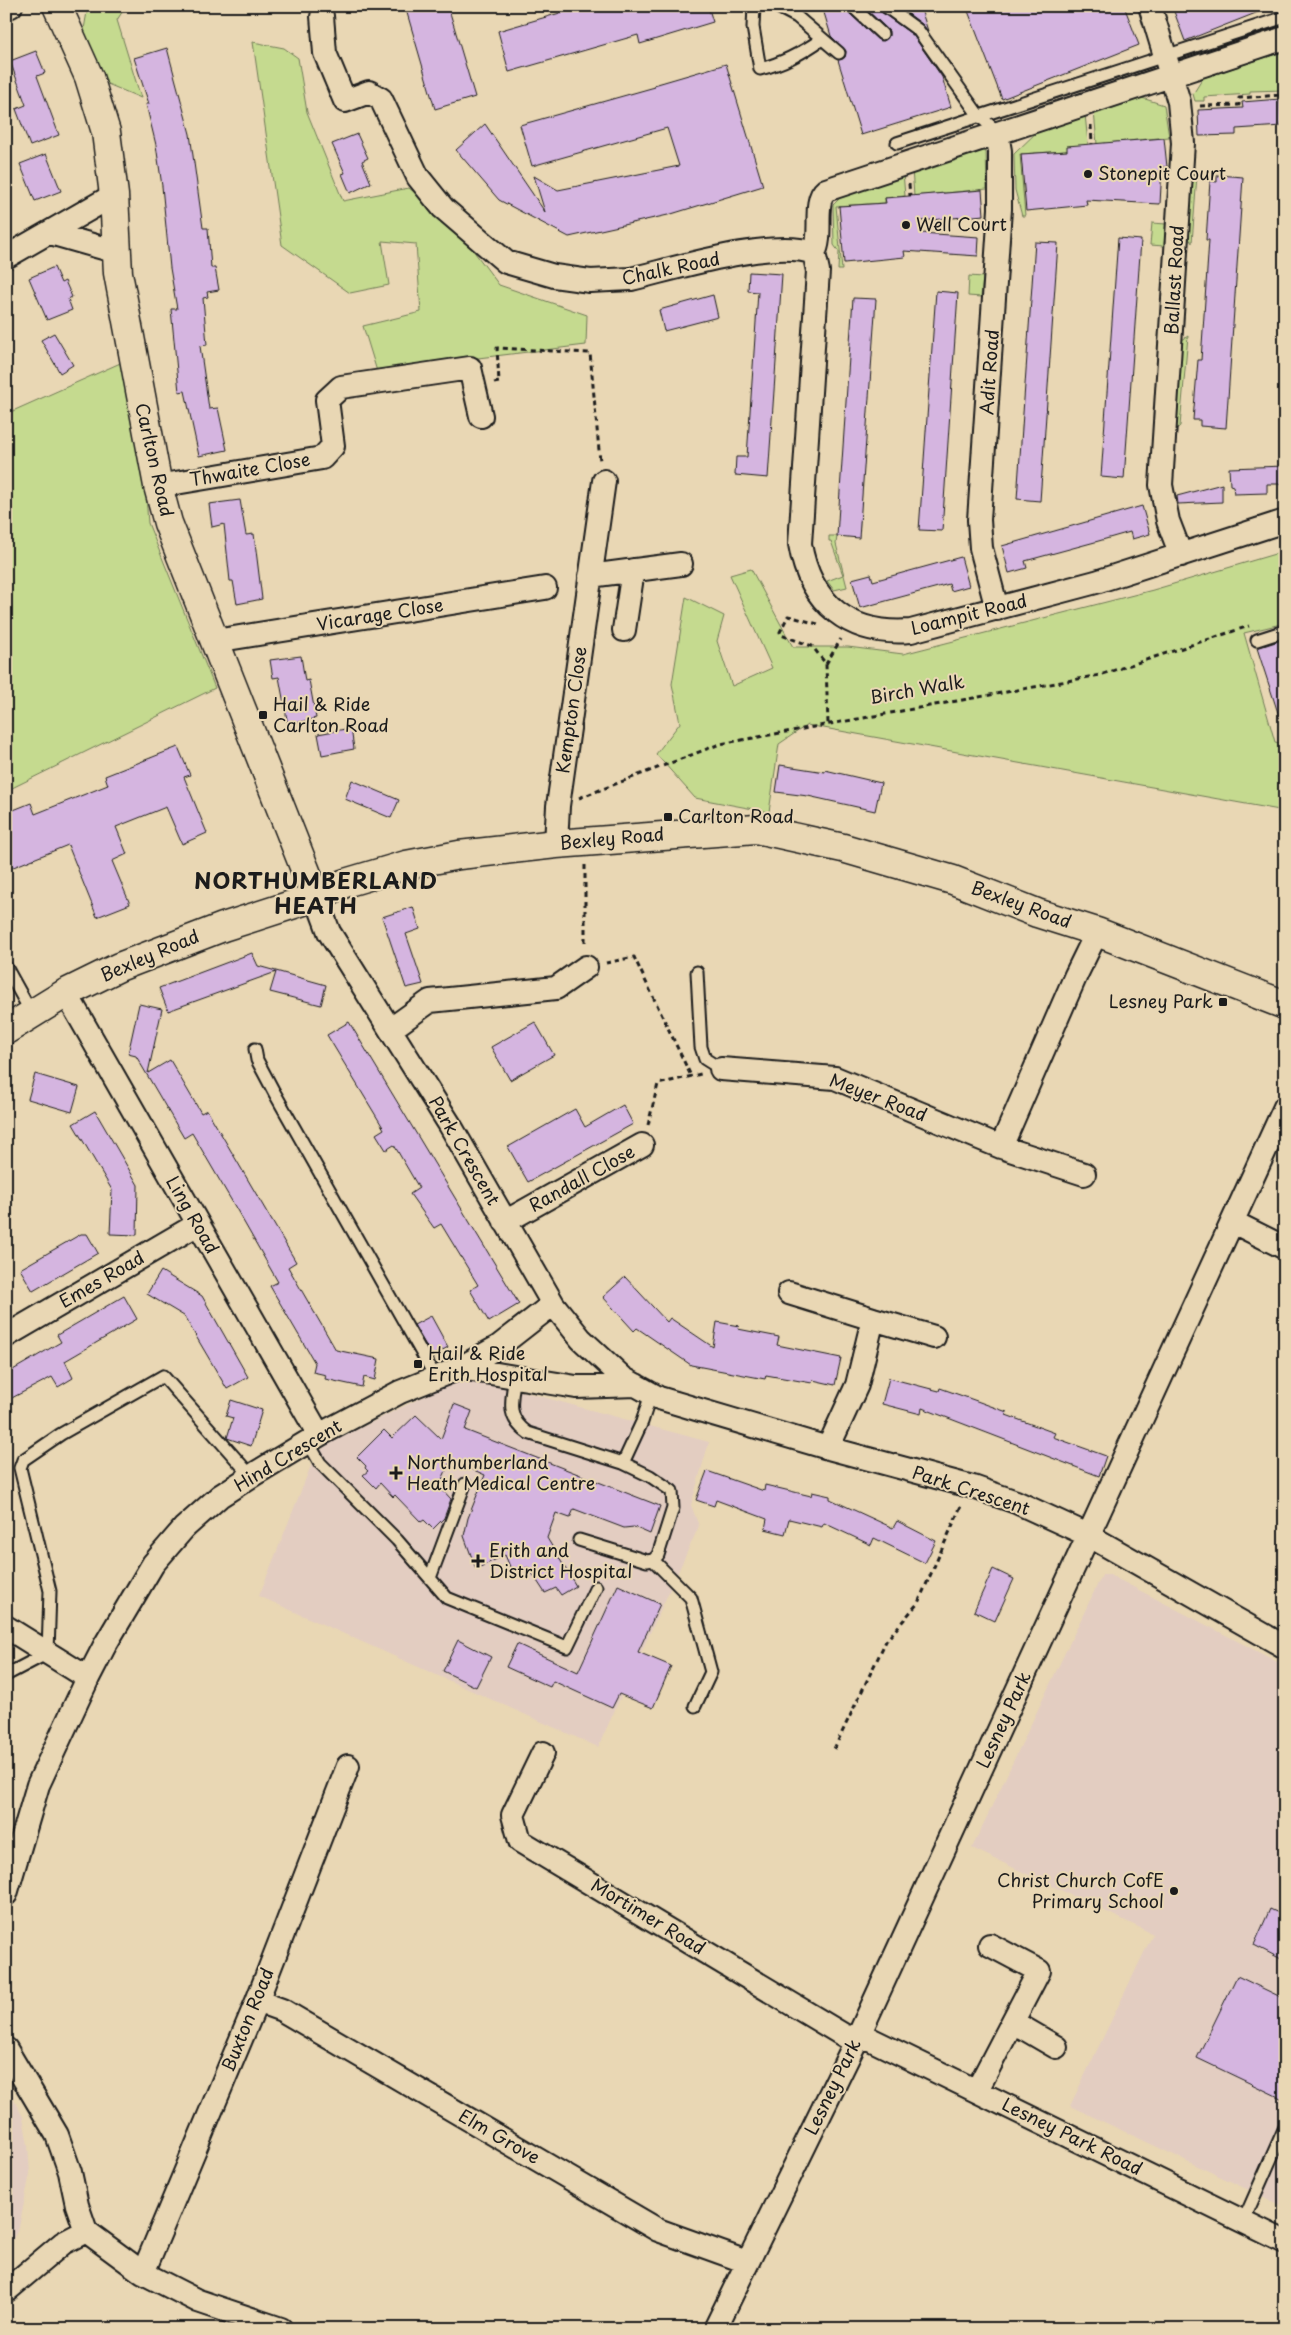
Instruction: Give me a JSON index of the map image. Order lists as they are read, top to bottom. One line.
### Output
{"streets":{"main road":["Carlton Road","Bexley Road"],"street":["Chalk Road","Ballast Road","Adit Road","Thwaite Close","Vicarage Close","Loampit Road","Kempton Close","Meyer Road","Park Crescent","Randall Close","Ling Road","Emes Road","Hind Crescent","Lesney Park","Mortimer Road","Buxton Road","Elm Grove","Lesney Park Road"],"path":["Birch Walk"]},"crossings":[["Chalk Road","Loampit Road"],["Ballast Road","Loampit Road"],["Adit Road","Loampit Road"],["Carlton Road","Thwaite Close"],["Carlton Road","Vicarage Close"],["Carlton Road","Bexley Road"],["Carlton Road","Park Crescent"],["Birch Walk","Kempton Close"],["Kempton Close","Bexley Road"],["Bexley Road","Park Crescent"],["Bexley Road","Ling Road"],["Park Crescent","Randall Close"],["Park Crescent","Hind Crescent"],["Park Crescent","Lesney Park"],["Ling Road","Emes Road"],["Ling Road","Hind Crescent"],["Lesney Park","Mortimer Road"],["Lesney Park","Elm Grove"],["Lesney Park","Lesney Park Road"],["Mortimer Road","Lesney Park Road"],["Buxton Road","Elm Grove"]],"districts":["NORTHUMBERLAND HEATH"],"places":{"other":["Stonepit Court","Well Court","Christ Church CofE Primary School"],"transit":["Hail & Ride Carlton Road","Carlton Road","Lesney Park","Hail & Ride Erith Hospital"],"health":["Northumberland Heath Medical Centre","Erith and District Hospital"]}}
